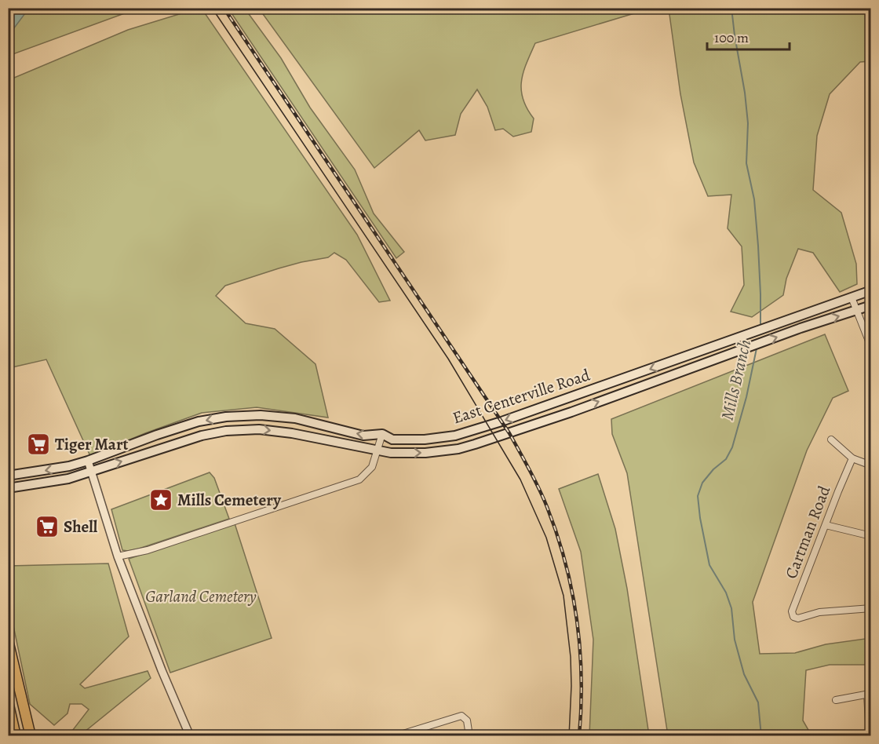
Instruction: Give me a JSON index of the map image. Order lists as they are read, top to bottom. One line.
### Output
{"streets":{"main road":["East Centerville Road"],"street":["Cartman Road"]},"water":["Mills Branch"],"parks":["Garland Cemetery"],"places":{"supermarket":["Tiger Mart","Shell"],"place":["Mills Cemetery"]},"scale_bar":"100 m"}
